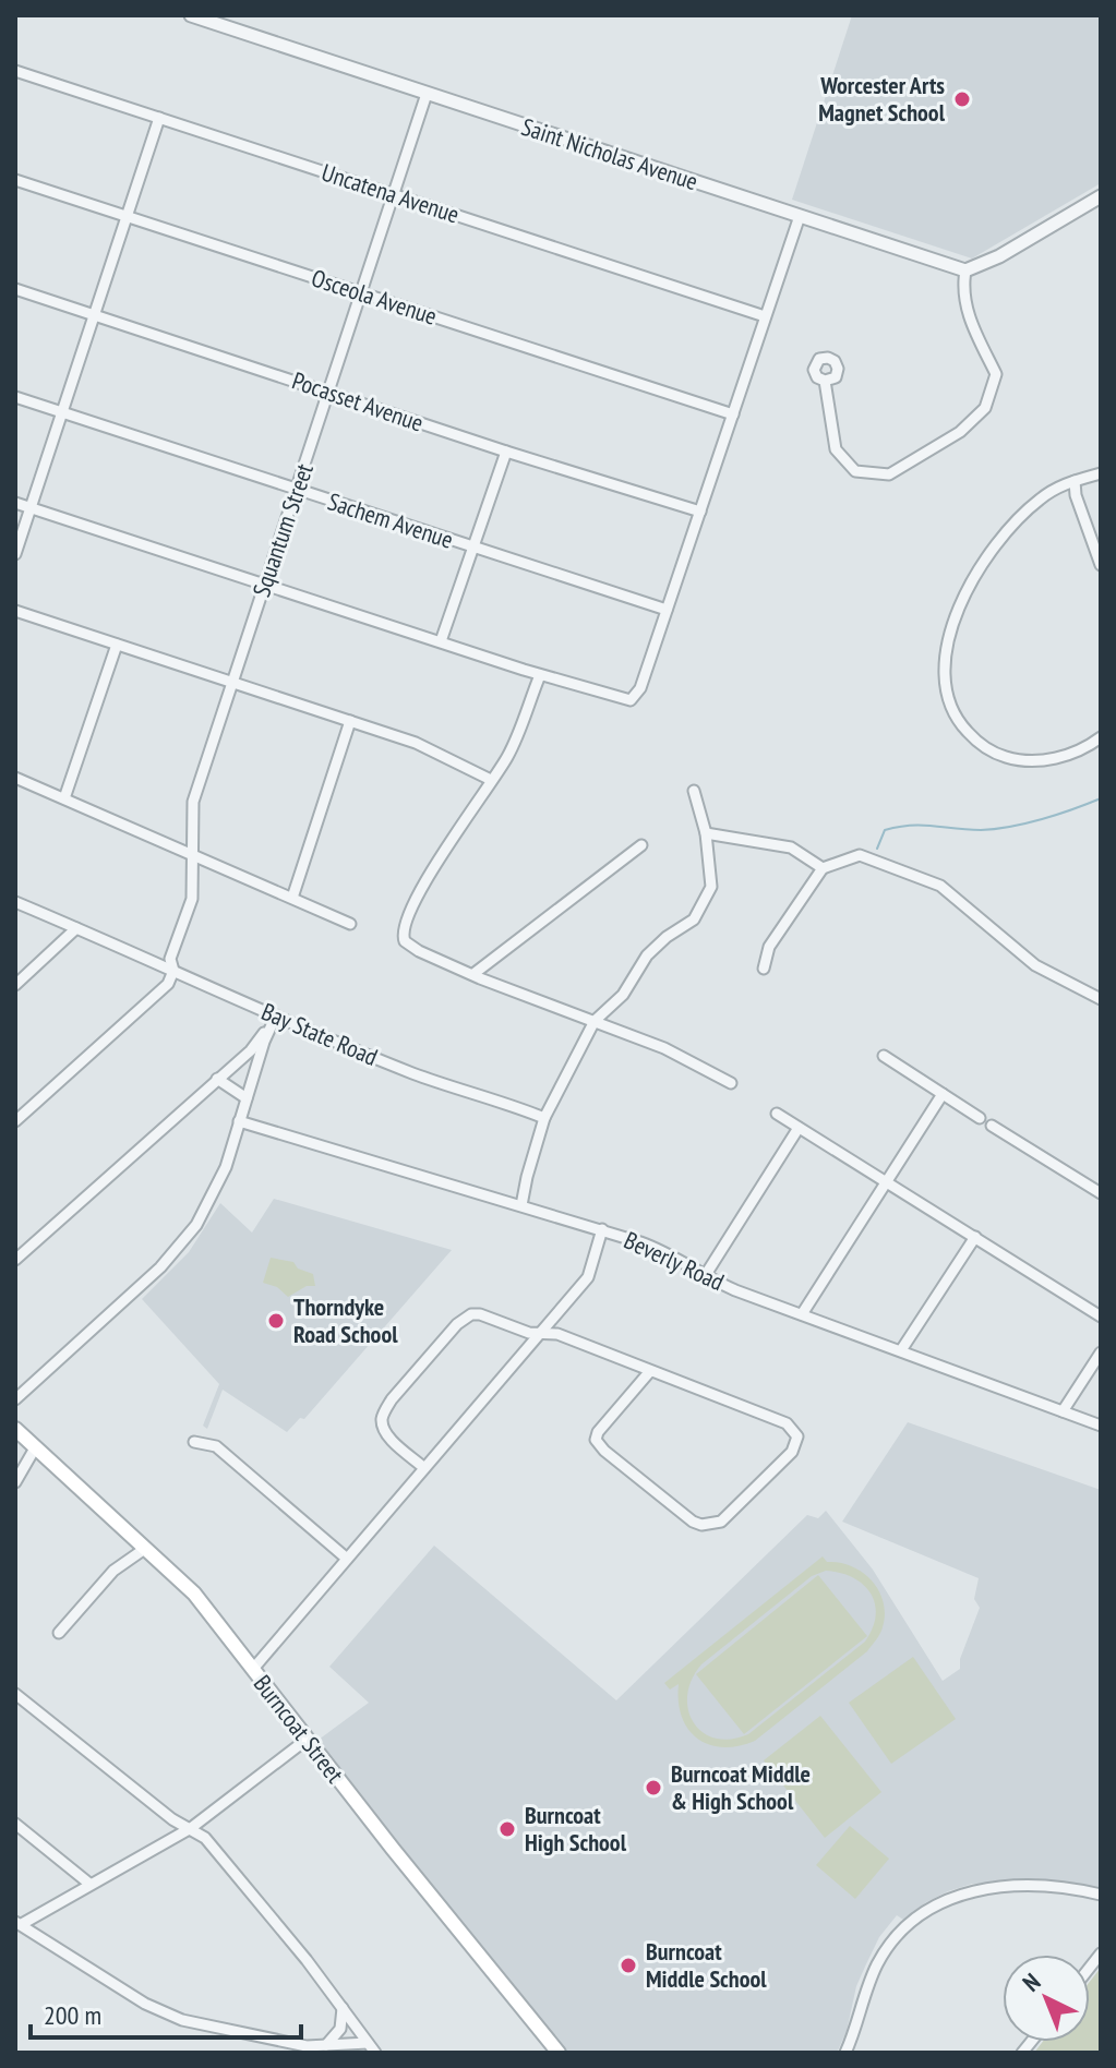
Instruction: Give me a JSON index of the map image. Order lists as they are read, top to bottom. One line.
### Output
{"streets":{"main road":["Burncoat Street"],"street":["Saint Nicholas Avenue","Uncatena Avenue","Osceola Avenue","Pocasset Avenue","Sachem Avenue","Squantum Street","Bay State Road","Beverly Road"]},"crossings":[["Saint Nicholas Avenue","Squantum Street"],["Uncatena Avenue","Squantum Street"],["Osceola Avenue","Squantum Street"],["Pocasset Avenue","Squantum Street"],["Sachem Avenue","Squantum Street"],["Squantum Street","Bay State Road"]],"places":["Worcester Arts Magnet School","Thorndyke Road School","Burncoat Middle & High School","Burncoat High School","Burncoat Middle School"],"scale_bar":"200 m","north":"top left"}
